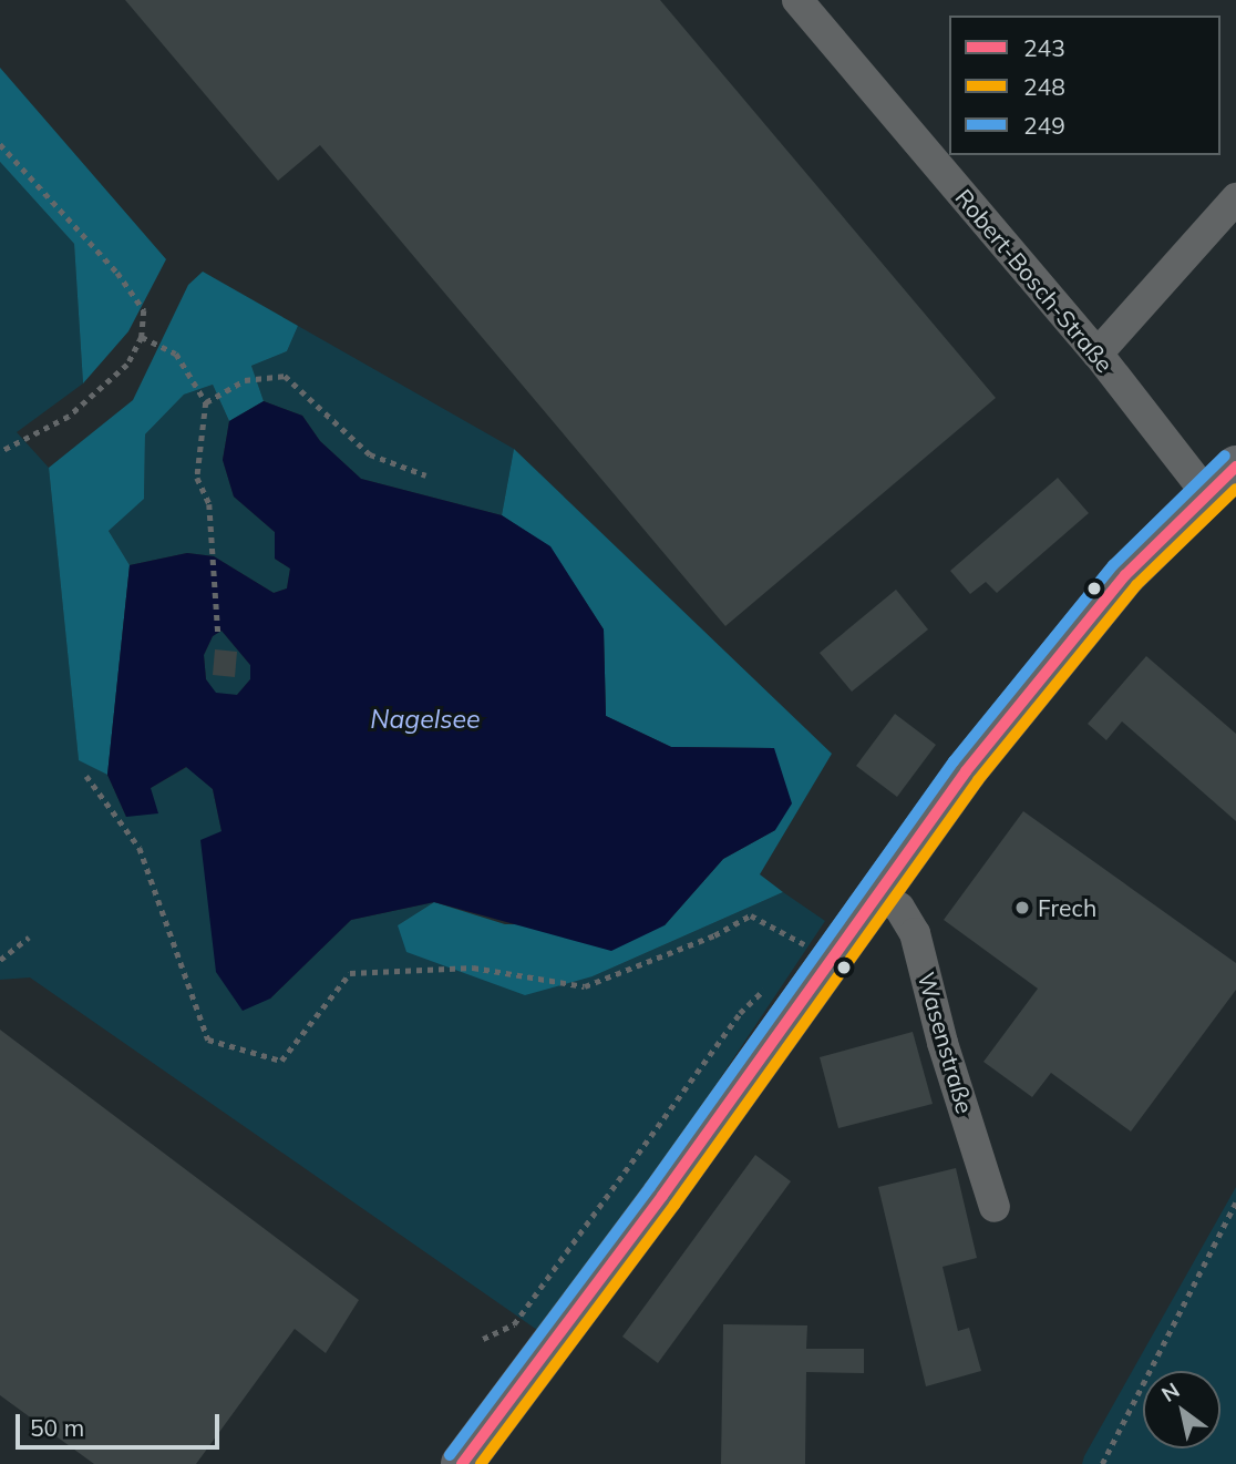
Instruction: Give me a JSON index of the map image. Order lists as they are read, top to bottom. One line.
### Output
{"streets":{"street":["Robert-Bosch-Straße","Wasenstraße"]},"water":["Nagelsee"],"places":["Frech"],"lines":["transit line 249","transit line 243","transit line 248"],"legend":["243","248","249"],"scale_bar":"50 m","north":"top left"}
